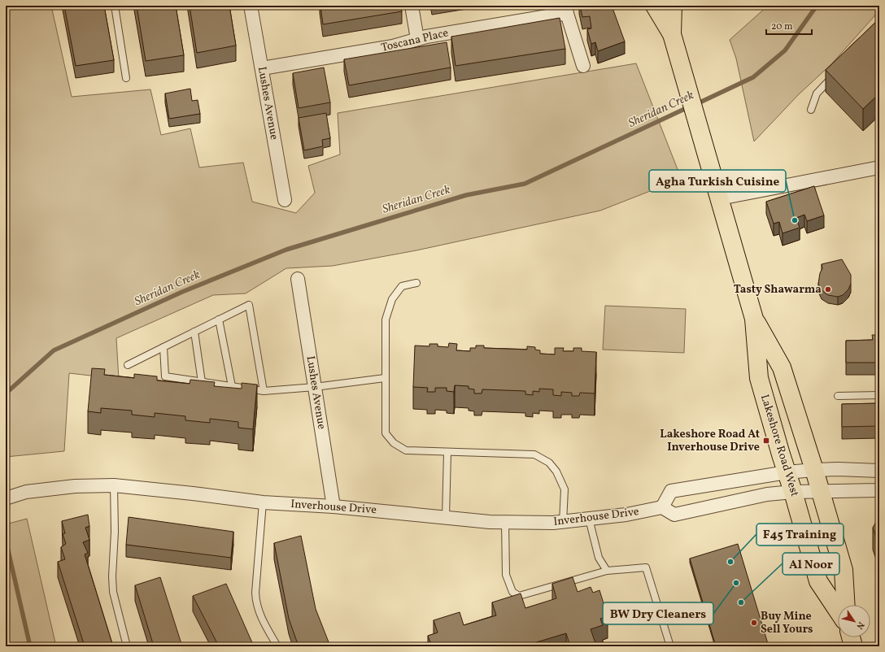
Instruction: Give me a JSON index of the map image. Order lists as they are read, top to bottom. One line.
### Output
{"streets":{"main road":["Lakeshore Road West"],"street":["Toscana Place","Lushes Avenue","Inverhouse Drive"]},"crossings":[["Toscana Place","Lushes Avenue"],["Lushes Avenue","Inverhouse Drive"]],"water":["Sheridan Creek"],"places":{"other":["Agha Turkish Cuisine","Tasty Shawarma","F45 Training","BW Dry Cleaners","Al Noor","Buy Mine Sell Yours"],"transit":["Lakeshore Road At Inverhouse Drive"]},"scale_bar":"20 m","north":"bottom right"}
